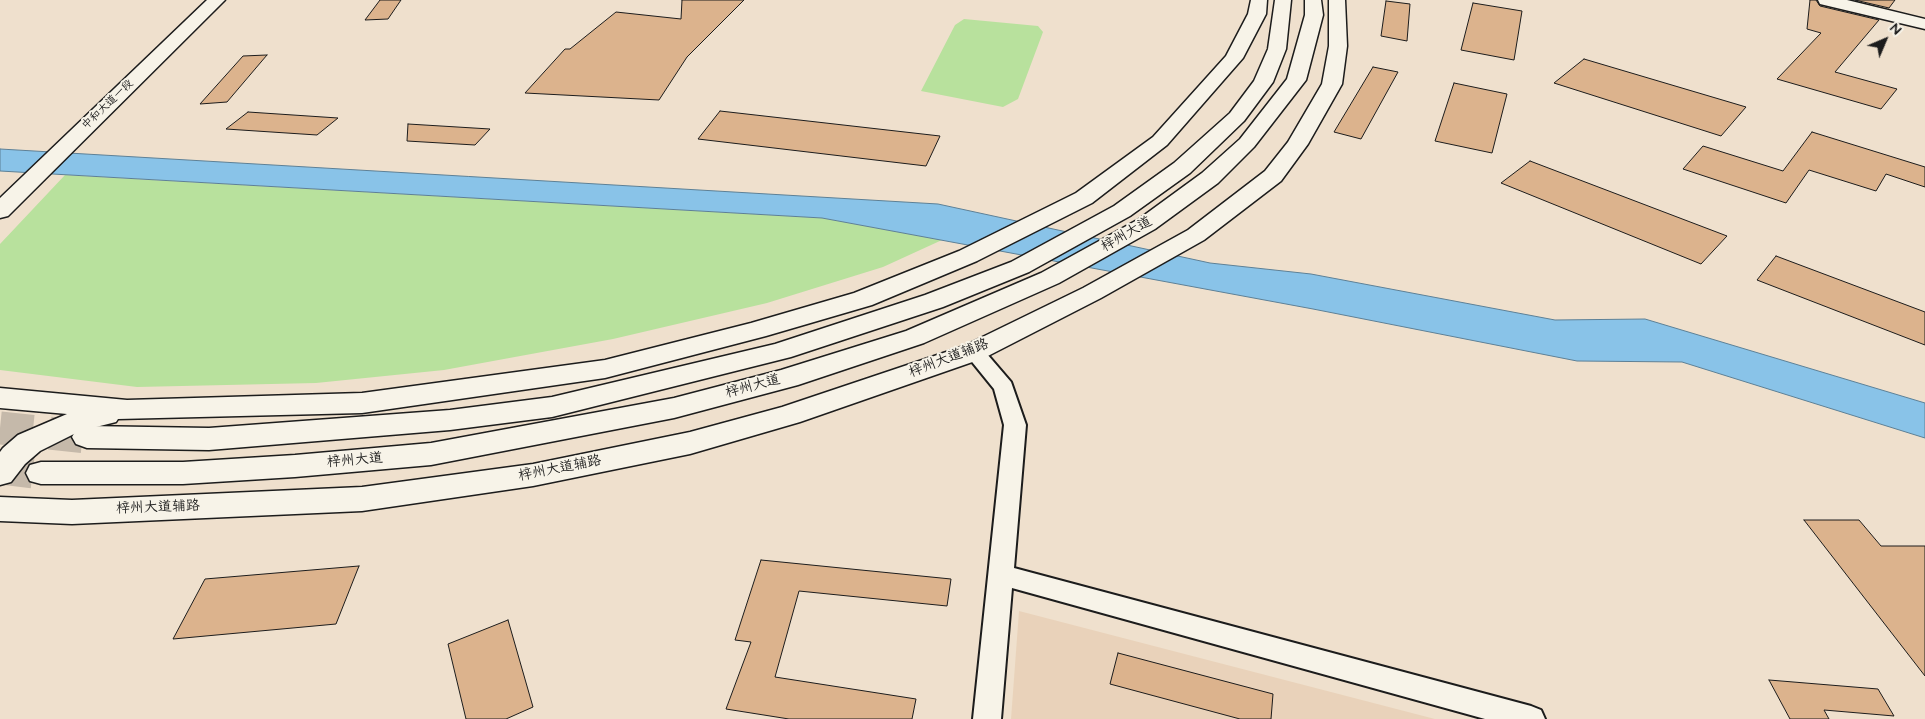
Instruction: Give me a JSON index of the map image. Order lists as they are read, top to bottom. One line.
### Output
{"streets":{"main road":["中和大道一段","梓州大道","梓州大道辅路"]},"north":"top right"}
